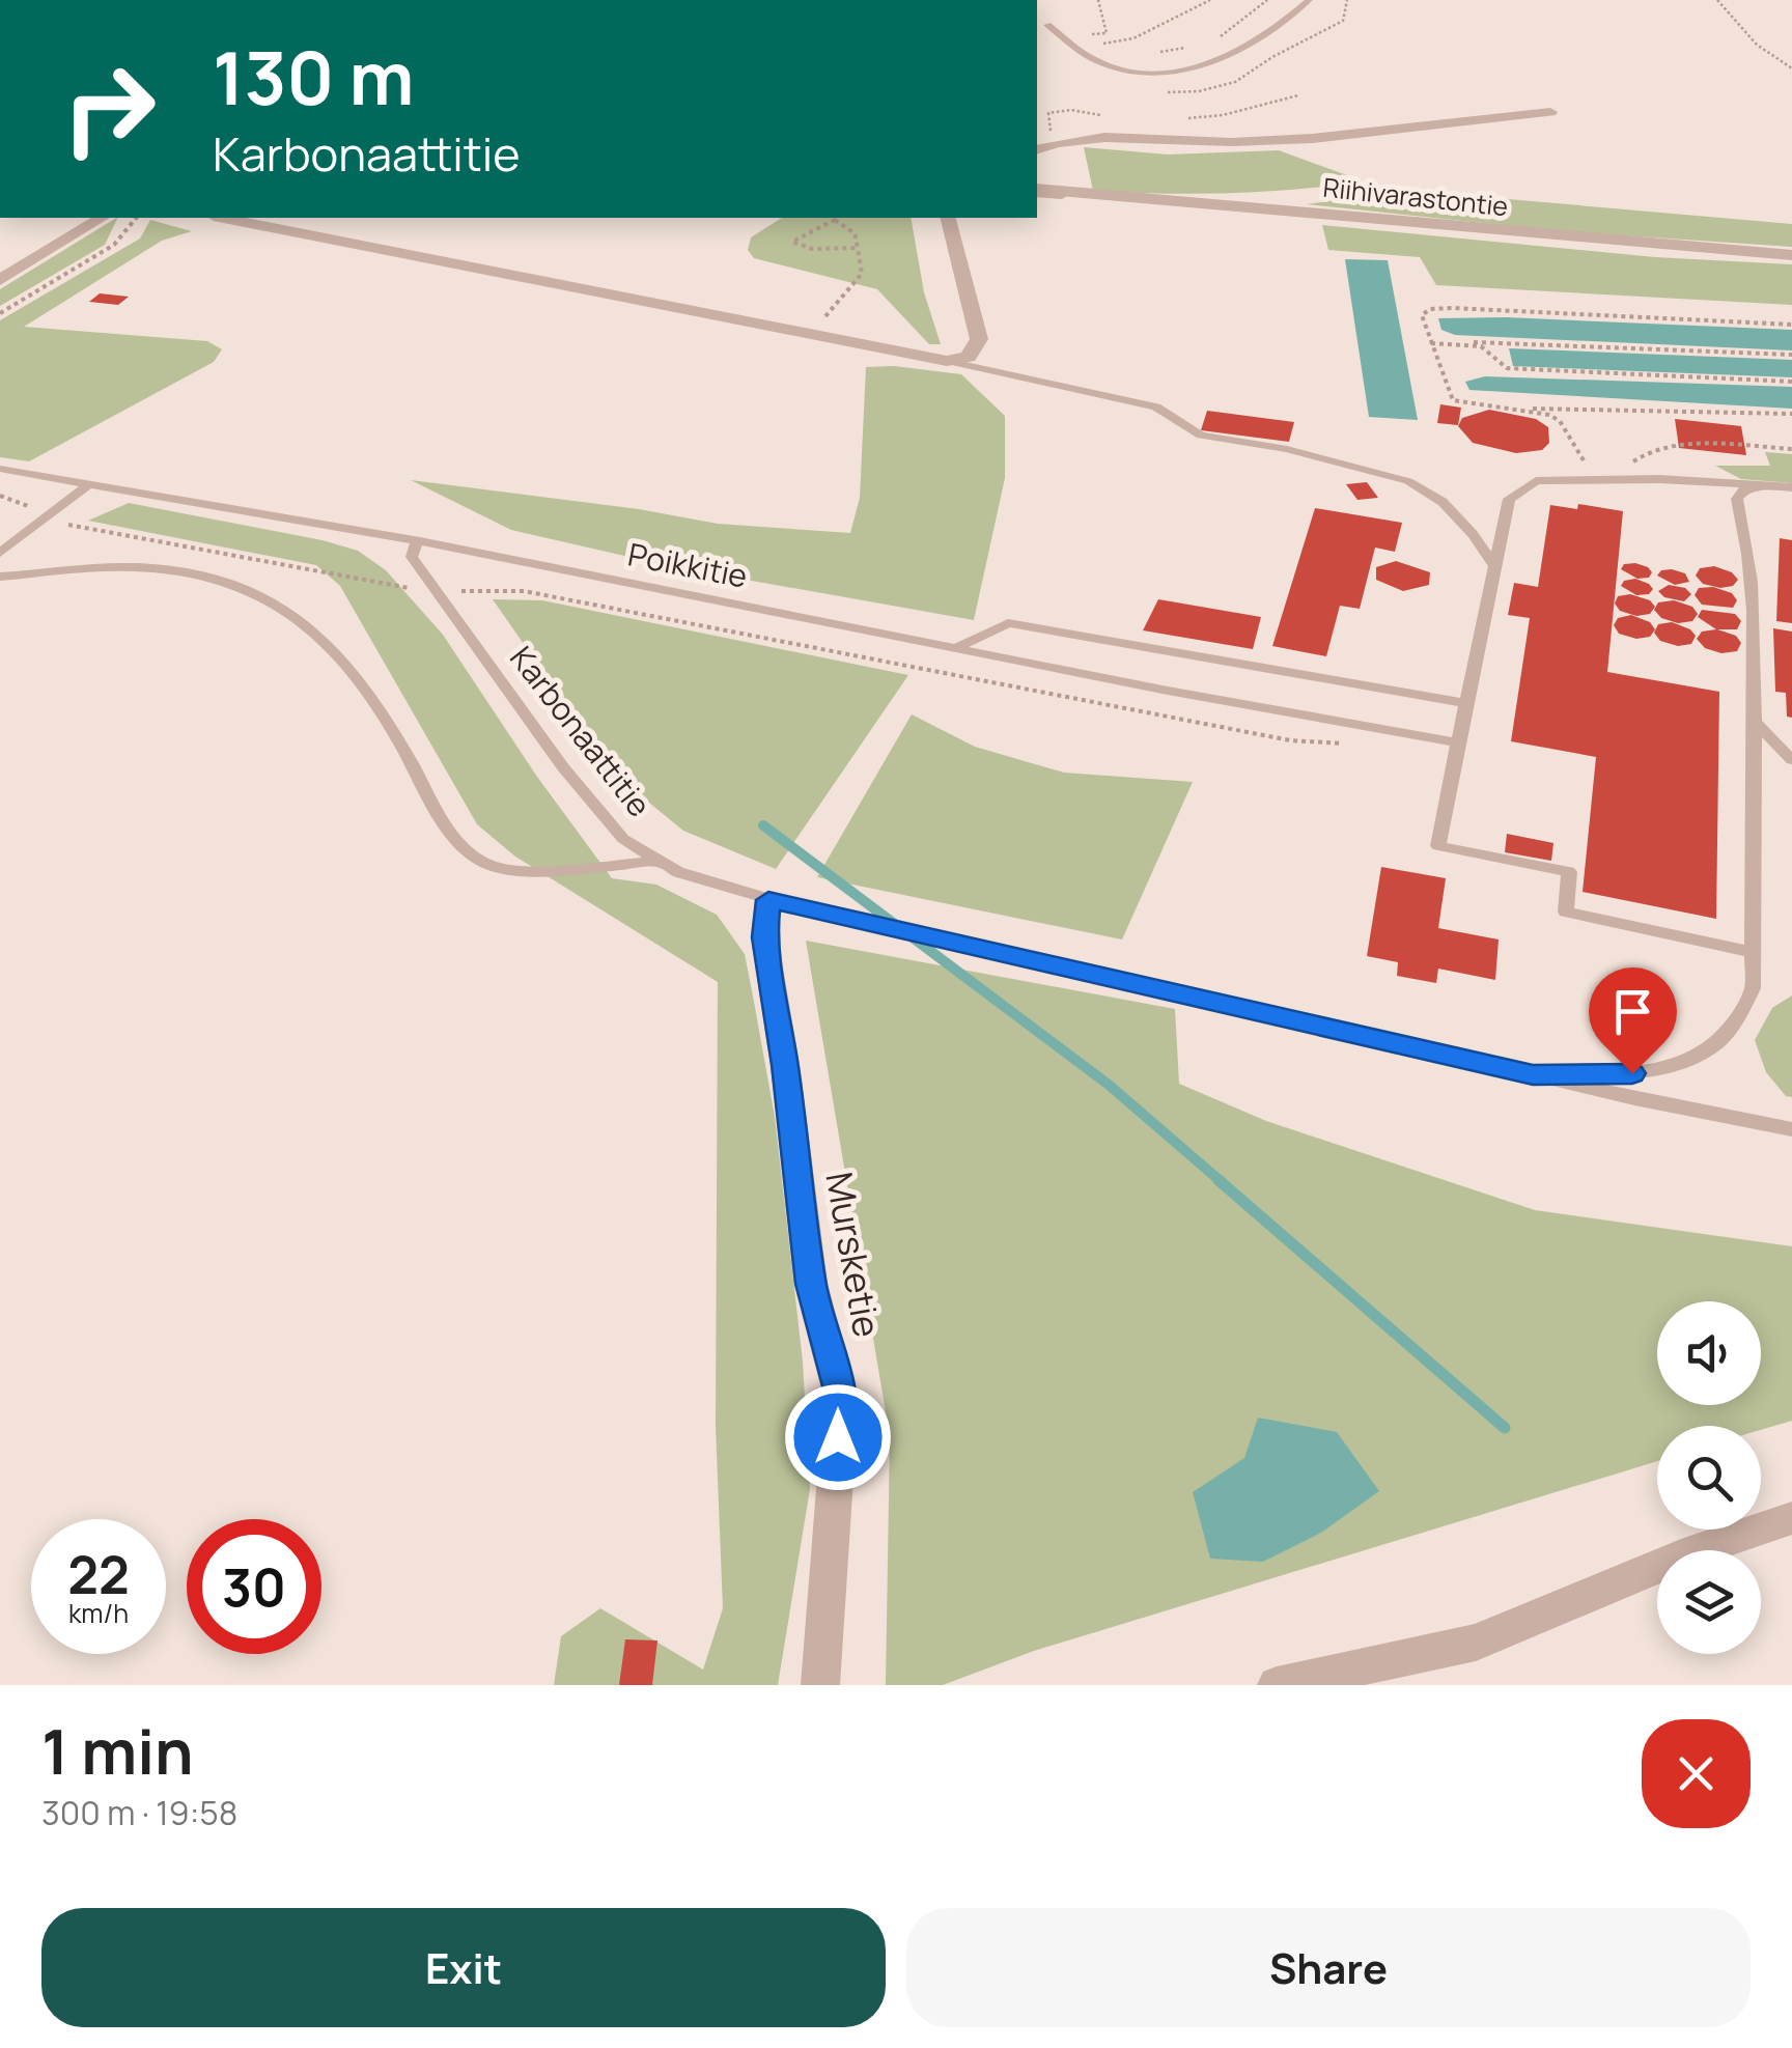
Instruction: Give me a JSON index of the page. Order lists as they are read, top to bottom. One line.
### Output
{"streets":{"street":["Riihivarastontie","Mursketie"],"lane":["Poikkitie","Karbonaattitie"]},"crossings":[["Poikkitie","Karbonaattitie"],["Karbonaattitie","Mursketie"]],"page":{"turn":["130 m","Karbonaattitie"],"speed":"22 km/h","limit":"30","heading":["1 min","300 m · 19:58"],"buttons":["Exit","Share"]}}
